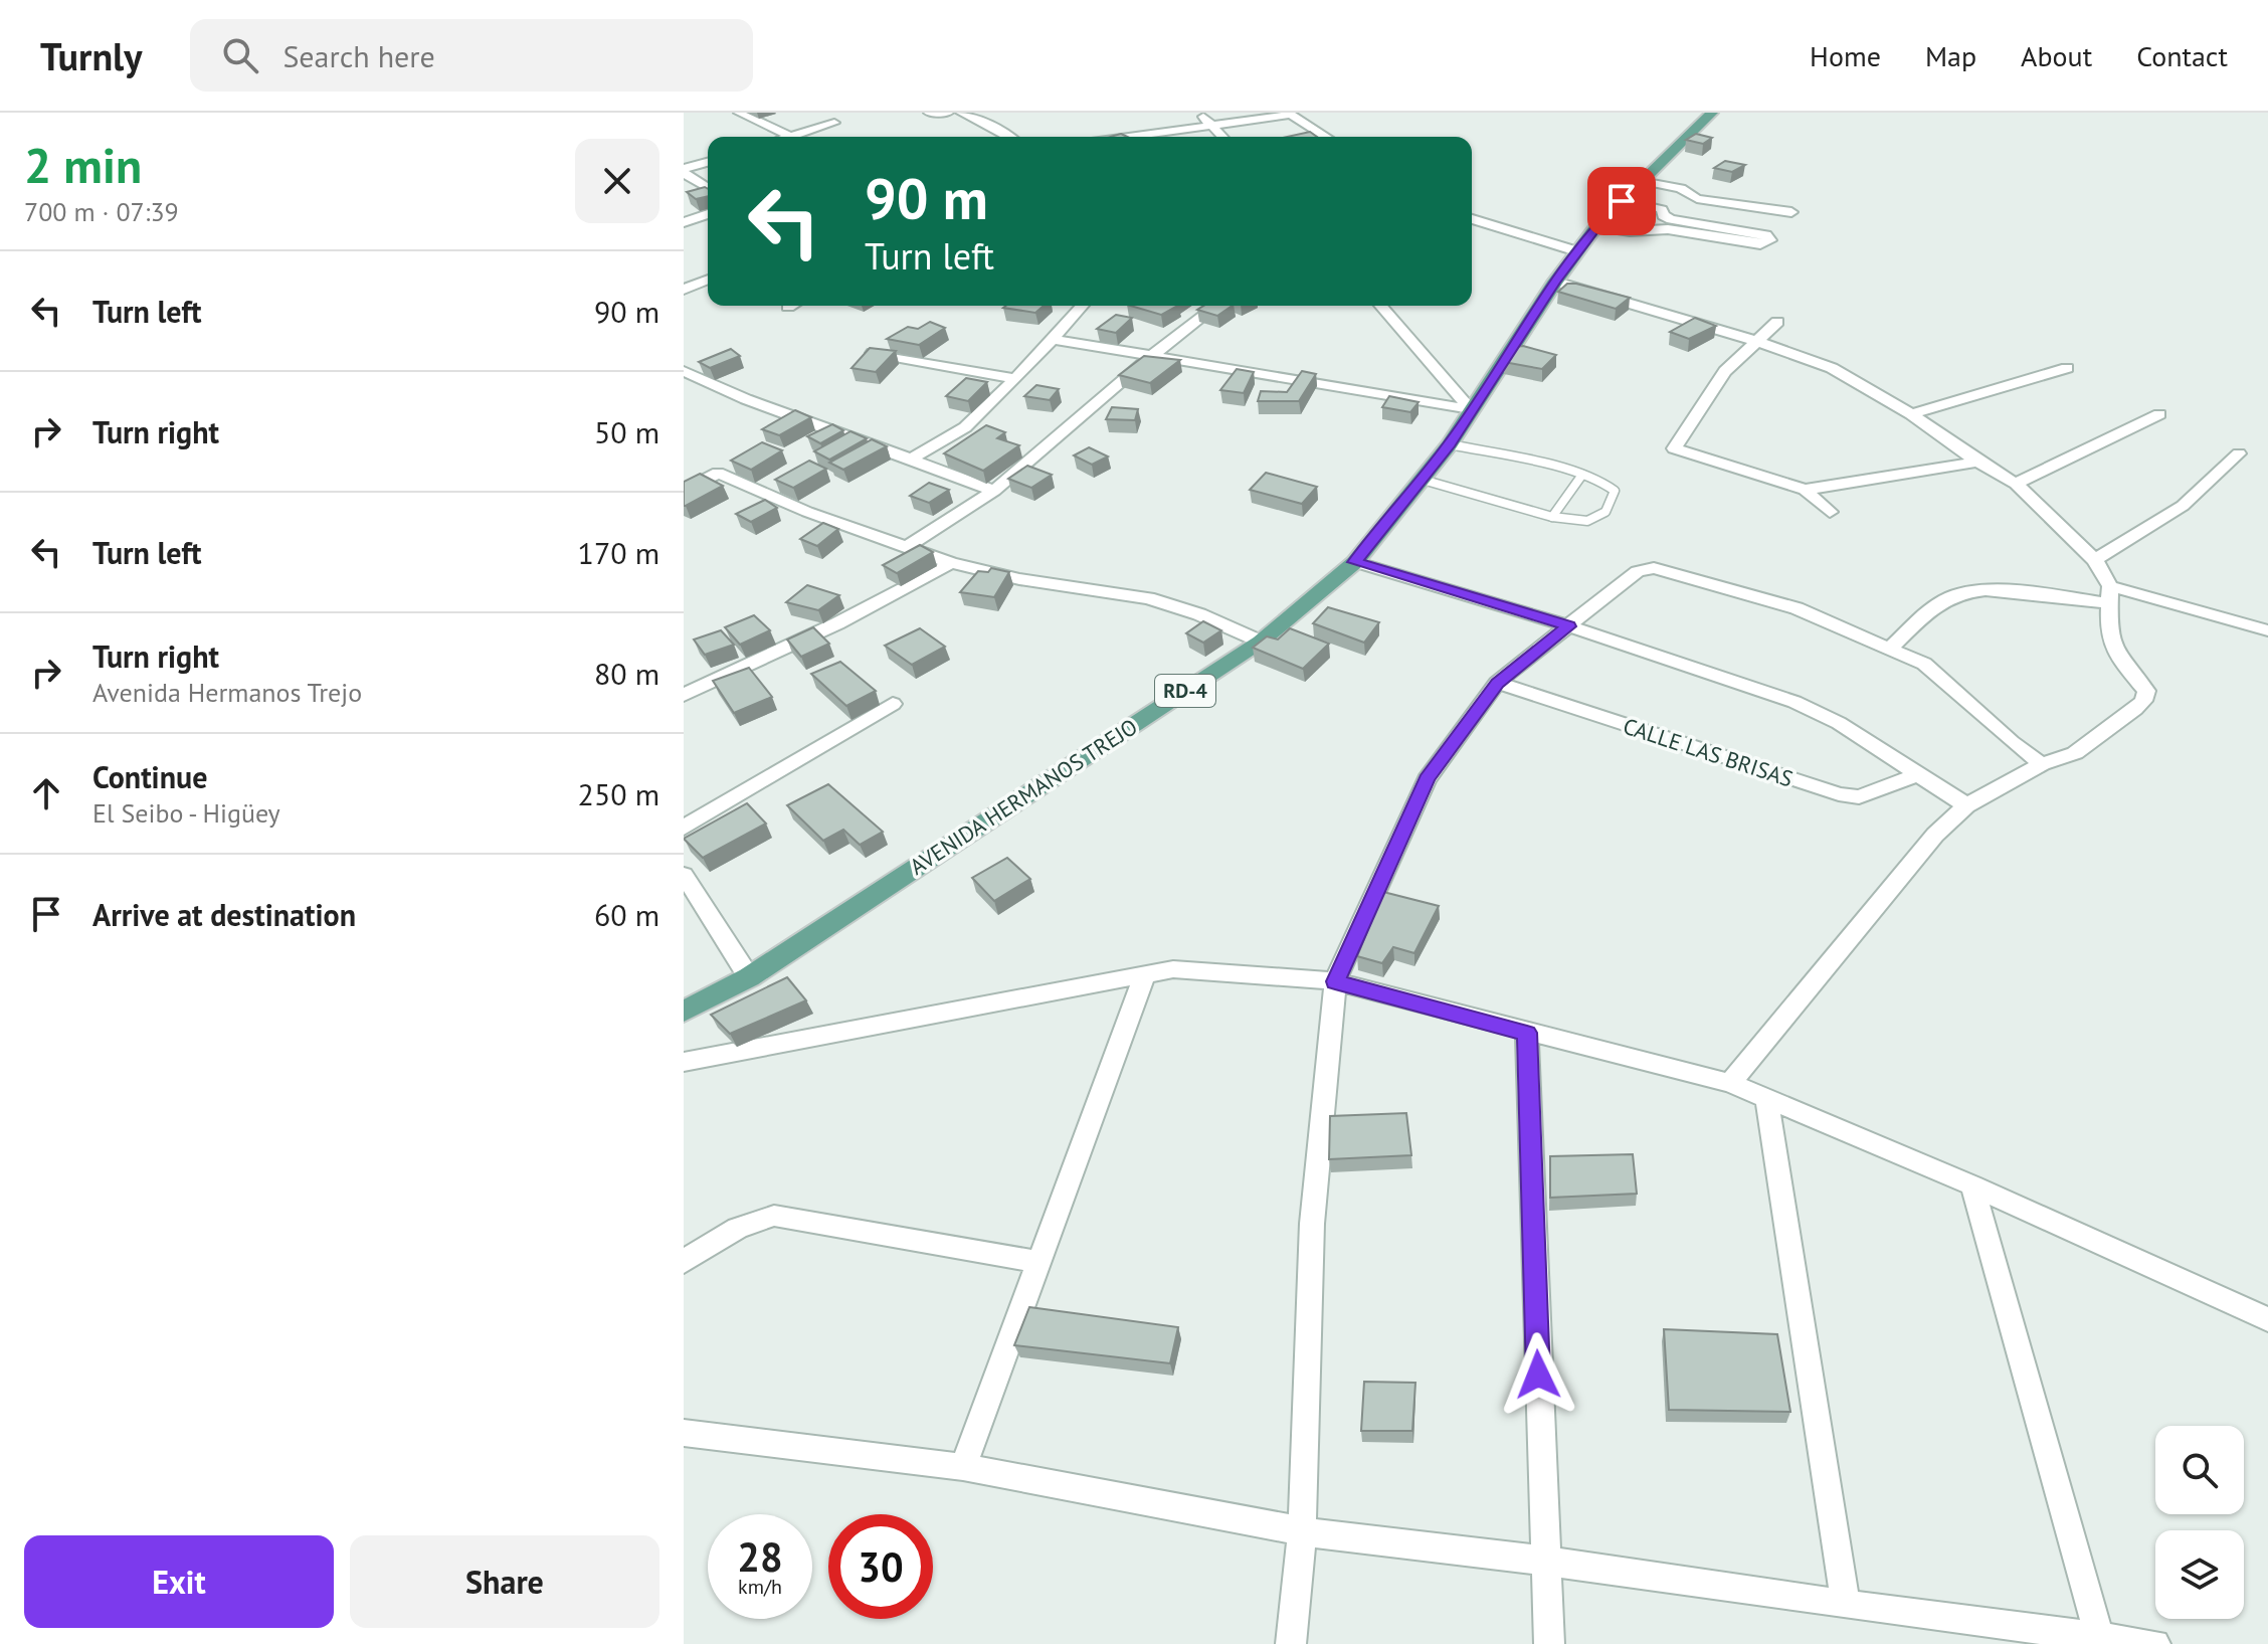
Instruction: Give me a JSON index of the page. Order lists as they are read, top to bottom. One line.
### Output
{"streets":{"main road":["RD-4","AVENIDA HERMANOS TREJO"],"street":["CALLE LAS BRISAS"]},"crossings":[["RD-4","AVENIDA HERMANOS TREJO"]],"page":{"header":"Turnly","search":"Search here","nav":["Home","Map","About","Contact"],"heading":["2 min","700 m · 07:39"],"turn":["90 m","Turn left"],"list":[{"name":"Turn left","value":"90 m"},{"name":"Turn right","value":"50 m"},{"name":"Turn left","value":"170 m"},{"name":"Turn right","note":"Avenida Hermanos Trejo","value":"80 m"},{"name":"Continue","note":"El Seibo - Higüey","value":"250 m"},{"name":"Arrive at destination","value":"60 m"}],"speed":"28 km/h","limit":"30","buttons":["Exit","Share"]}}
